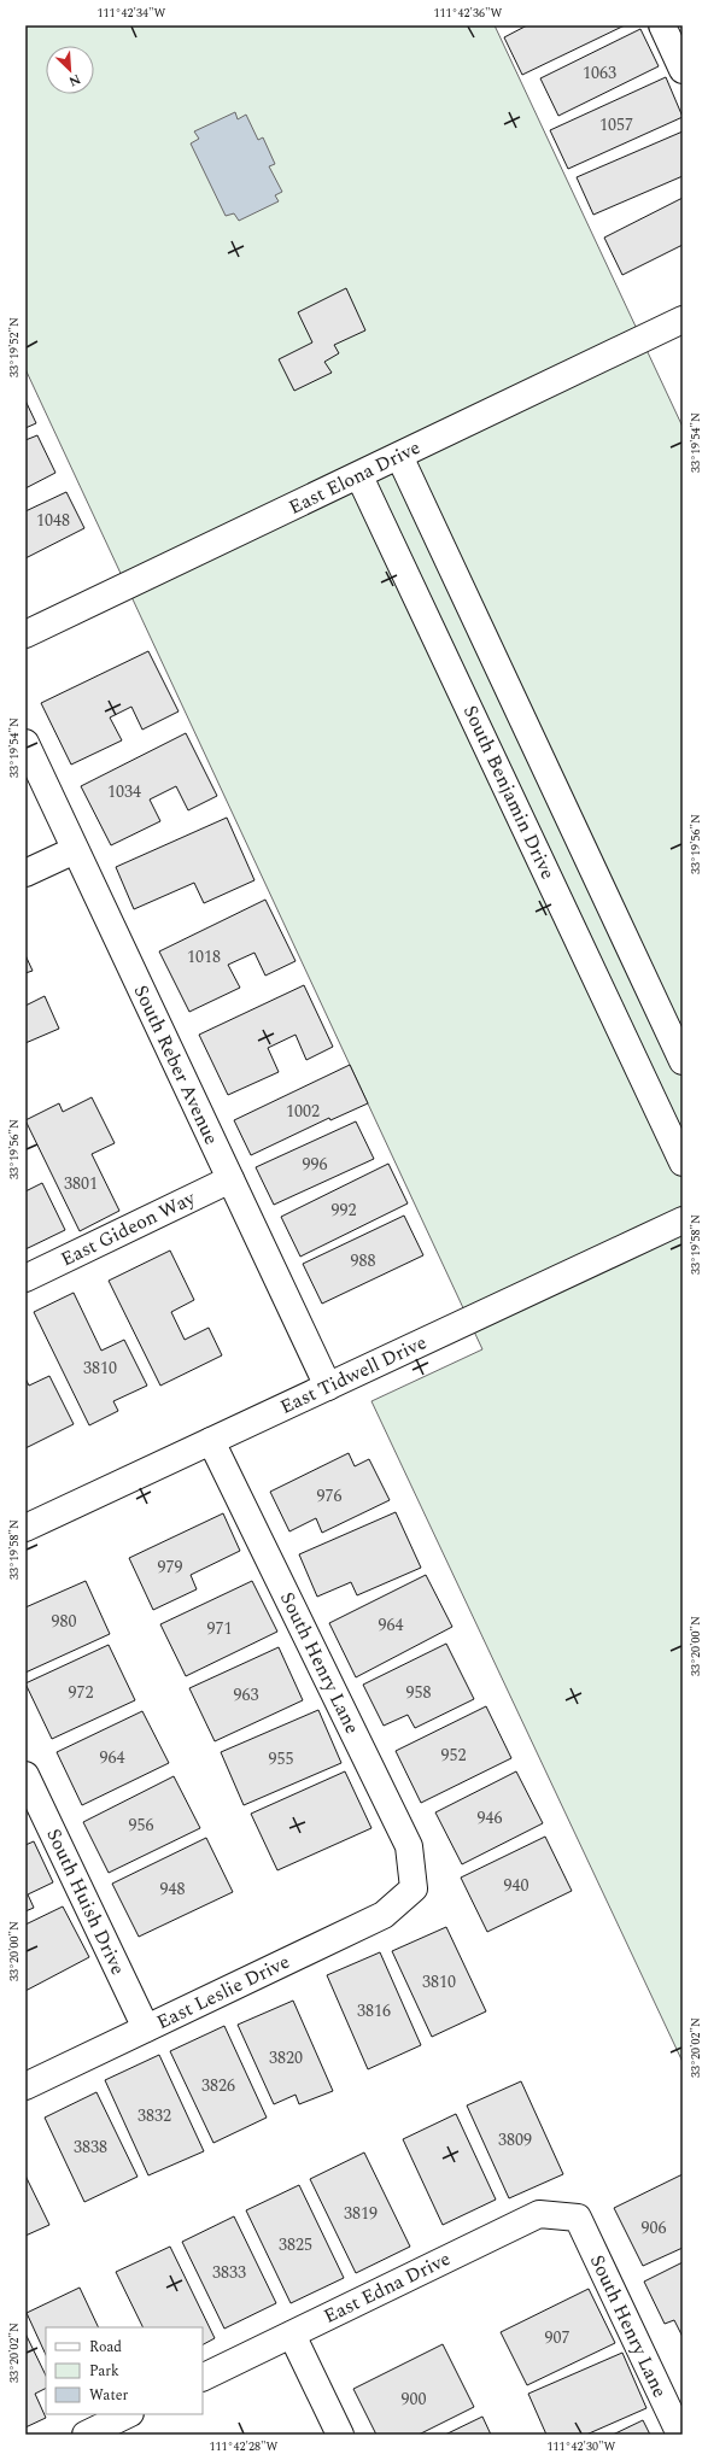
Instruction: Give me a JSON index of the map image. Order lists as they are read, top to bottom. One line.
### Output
{"streets":{"street":["East Elona Drive","South Benjamin Drive","South Reber Avenue","East Gideon Way","East Tidwell Drive","South Henry Lane","South Huish Drive","East Leslie Drive","East Edna Drive"]},"crossings":[["East Elona Drive","South Benjamin Drive"],["South Reber Avenue","East Gideon Way"],["South Reber Avenue","East Tidwell Drive"],["East Tidwell Drive","South Henry Lane"],["South Henry Lane","East Leslie Drive"],["South Henry Lane","East Edna Drive"],["South Huish Drive","East Leslie Drive"]],"house_numbers":["1063","1057","1048","1034","1018","1002","996","3801","992","988","3810","976","979","980","964","971","972","958","963","952","964","955","946","956","940","948","3810","3816","3820","3826","3832","3809","3838","3819","906","3825","3833","907","900"],"legend":["Road","Park","Water"],"north":"bottom right","coordinates":["111°42'34\"W","111°42'36\"W","33°19'52\"N","33°19'54\"N","33°19'56\"N","33°19'58\"N","33°20'00\"N","33°20'02\"N","111°42'28\"W","111°42'30\"W"]}
